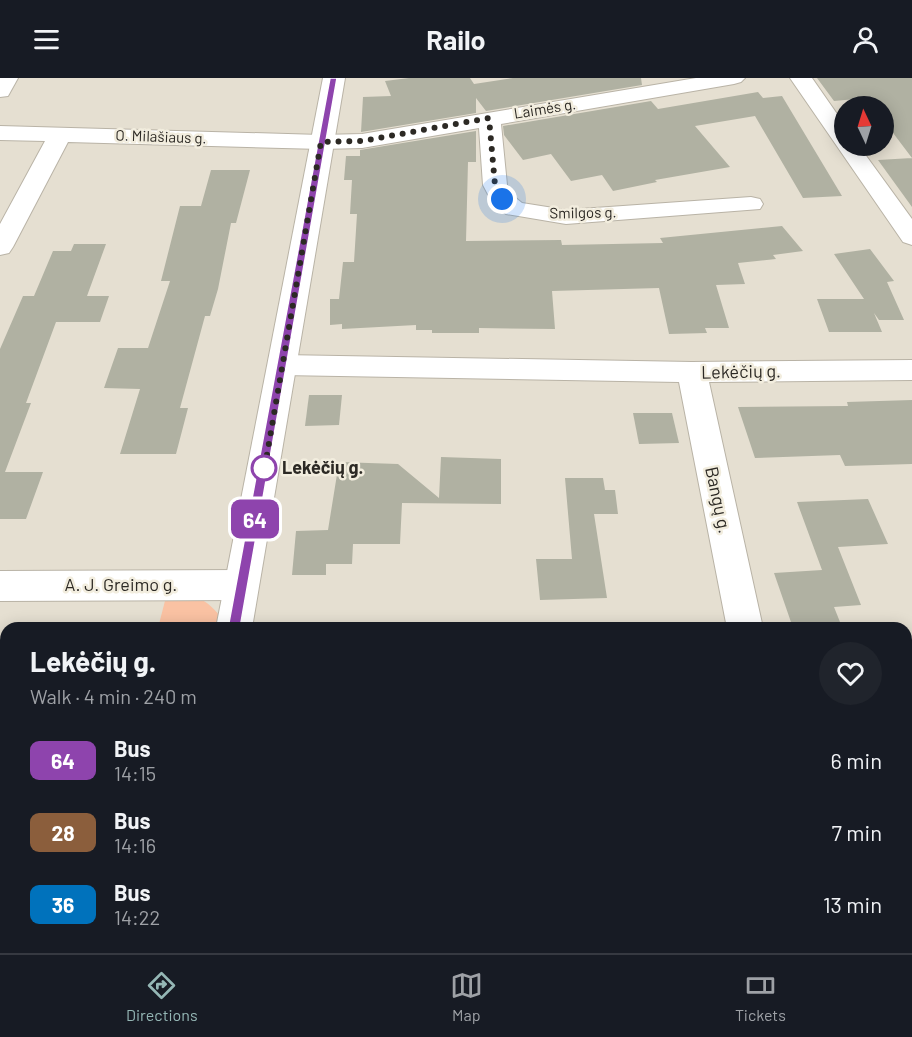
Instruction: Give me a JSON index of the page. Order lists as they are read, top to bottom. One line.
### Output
{"streets":{"street":["Laimės g.","O. Milašiaus g.","Smilgos g.","Lekėčių g.","Bangų g.","A. J. Greimo g."]},"crossings":[["Laimės g.","O. Milašiaus g."],["Laimės g.","Smilgos g."],["Lekėčių g.","Bangų g."]],"places":["Lekėčių g."],"lines":["bus line 64"],"north":"top","page":{"header":"Railo","on_map":"64","heading":["Lekėčių g.","Walk · 4 min · 240 m"],"list":[{"mark":"64","name":"Bus","note":"14:15","value":"6 min"},{"mark":"28","name":"Bus","note":"14:16","value":"7 min"},{"mark":"36","name":"Bus","note":"14:22","value":"13 min"}],"tabs":["Directions","Map","Tickets"]}}
